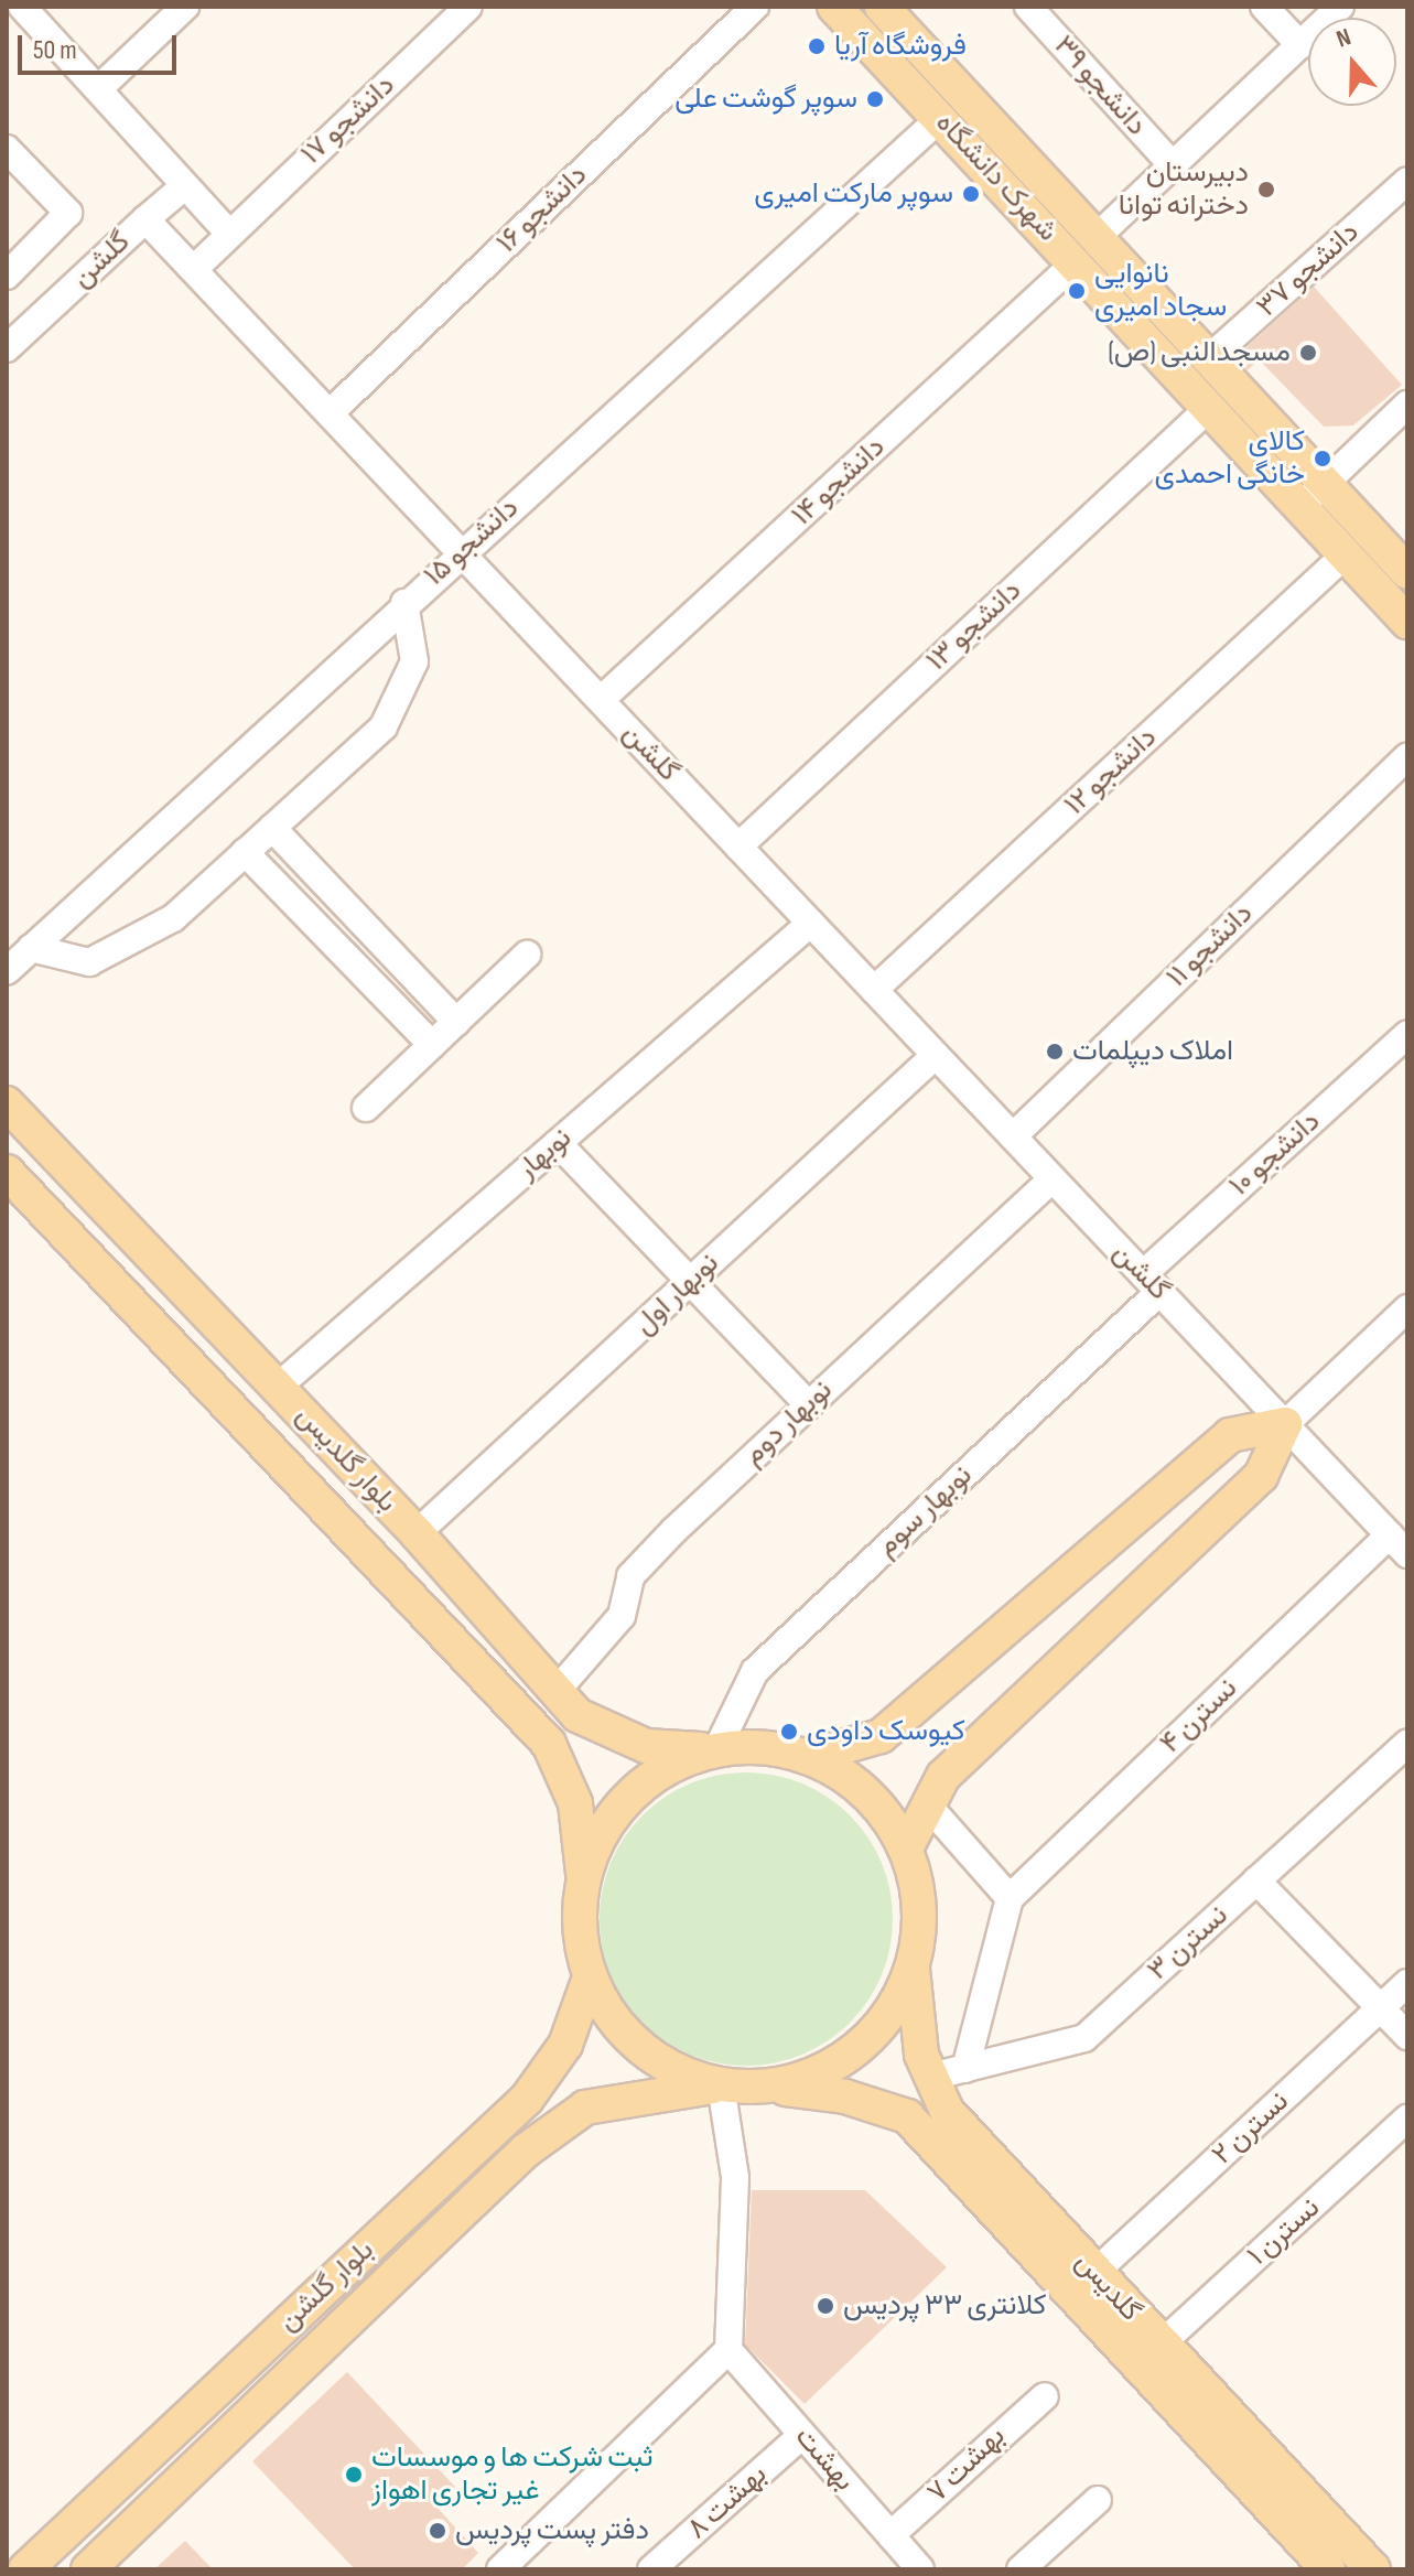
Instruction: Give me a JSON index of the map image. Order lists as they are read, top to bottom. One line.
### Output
{"streets":{"main road":["شهرک دانشگاه","بلوار گلدیس","بلوار گلشن","گلدیس"],"street":["دانشجو ۳۹","دانشجو ۱۷","دانشجو ۱۶","گلشن","دانشجو ۳۷","دانشجو ۱۴","دانشجو ۱۵","دانشجو ۱۳","دانشجو ۱۲","دانشجو ۱۱","نوبهار","دانشجو ۱۰","نوبهار اول","نوبهار دوم","نوبهار سوم","نسترن ۴","نسترن ۳","نسترن ۲","نسترن ۱","بهشت","بهشت ۷","بهشت ۸"]},"crossings":[["دانشجو ۳۹","دانشجو ۱۴"],["دانشجو ۱۷","گلشن"],["شهرک دانشگاه","دانشجو ۳۷"],["شهرک دانشگاه","دانشجو ۱۴"],["شهرک دانشگاه","دانشجو ۱۵"],["شهرک دانشگاه","دانشجو ۱۳"],["شهرک دانشگاه","دانشجو ۱۲"],["دانشجو ۱۶","گلشن"],["گلشن","دانشجو ۱۴"],["گلشن","دانشجو ۱۵"],["گلشن","دانشجو ۱۳"],["گلشن","دانشجو ۱۲"],["گلشن","دانشجو ۱۱"],["گلشن","نوبهار"],["گلشن","دانشجو ۱۰"],["گلشن","نوبهار اول"],["گلشن","نوبهار دوم"],["گلشن","نوبهار سوم"],["گلشن","نسترن ۴"],["نوبهار","بلوار گلدیس"],["دانشجو ۱۰","نوبهار سوم"],["نوبهار اول","بلوار گلدیس"],["نوبهار دوم","بلوار گلدیس"],["بلوار گلدیس","نوبهار سوم"],["نسترن ۳","گلدیس"],["نسترن ۲","گلدیس"],["نسترن ۱","گلدیس"],["بهشت","بهشت ۷"],["بهشت","بهشت ۸"]],"places":["فروشگاه آریا","سوپر گوشت علی","دبیرستان دخترانه توانا","سوپر مارکت امیری","نانوایی سجاد امیری","مسجدالنبی (ص)","کالای خانگی احمدی","املاک دیپلمات","کیوسک داودی","کلانتری ۳۳ پردیس","ثبت شرکت ها و موسسات غیر تجاری اهواز","دفتر پست پردیس"],"scale_bar":"50 m","north":"top"}
